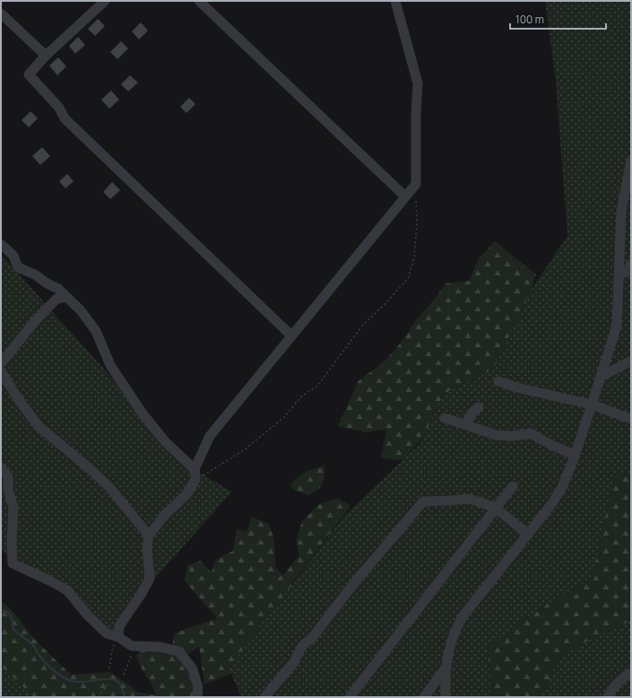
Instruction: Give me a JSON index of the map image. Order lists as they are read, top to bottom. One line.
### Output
{"scale_bar":"100 m"}
